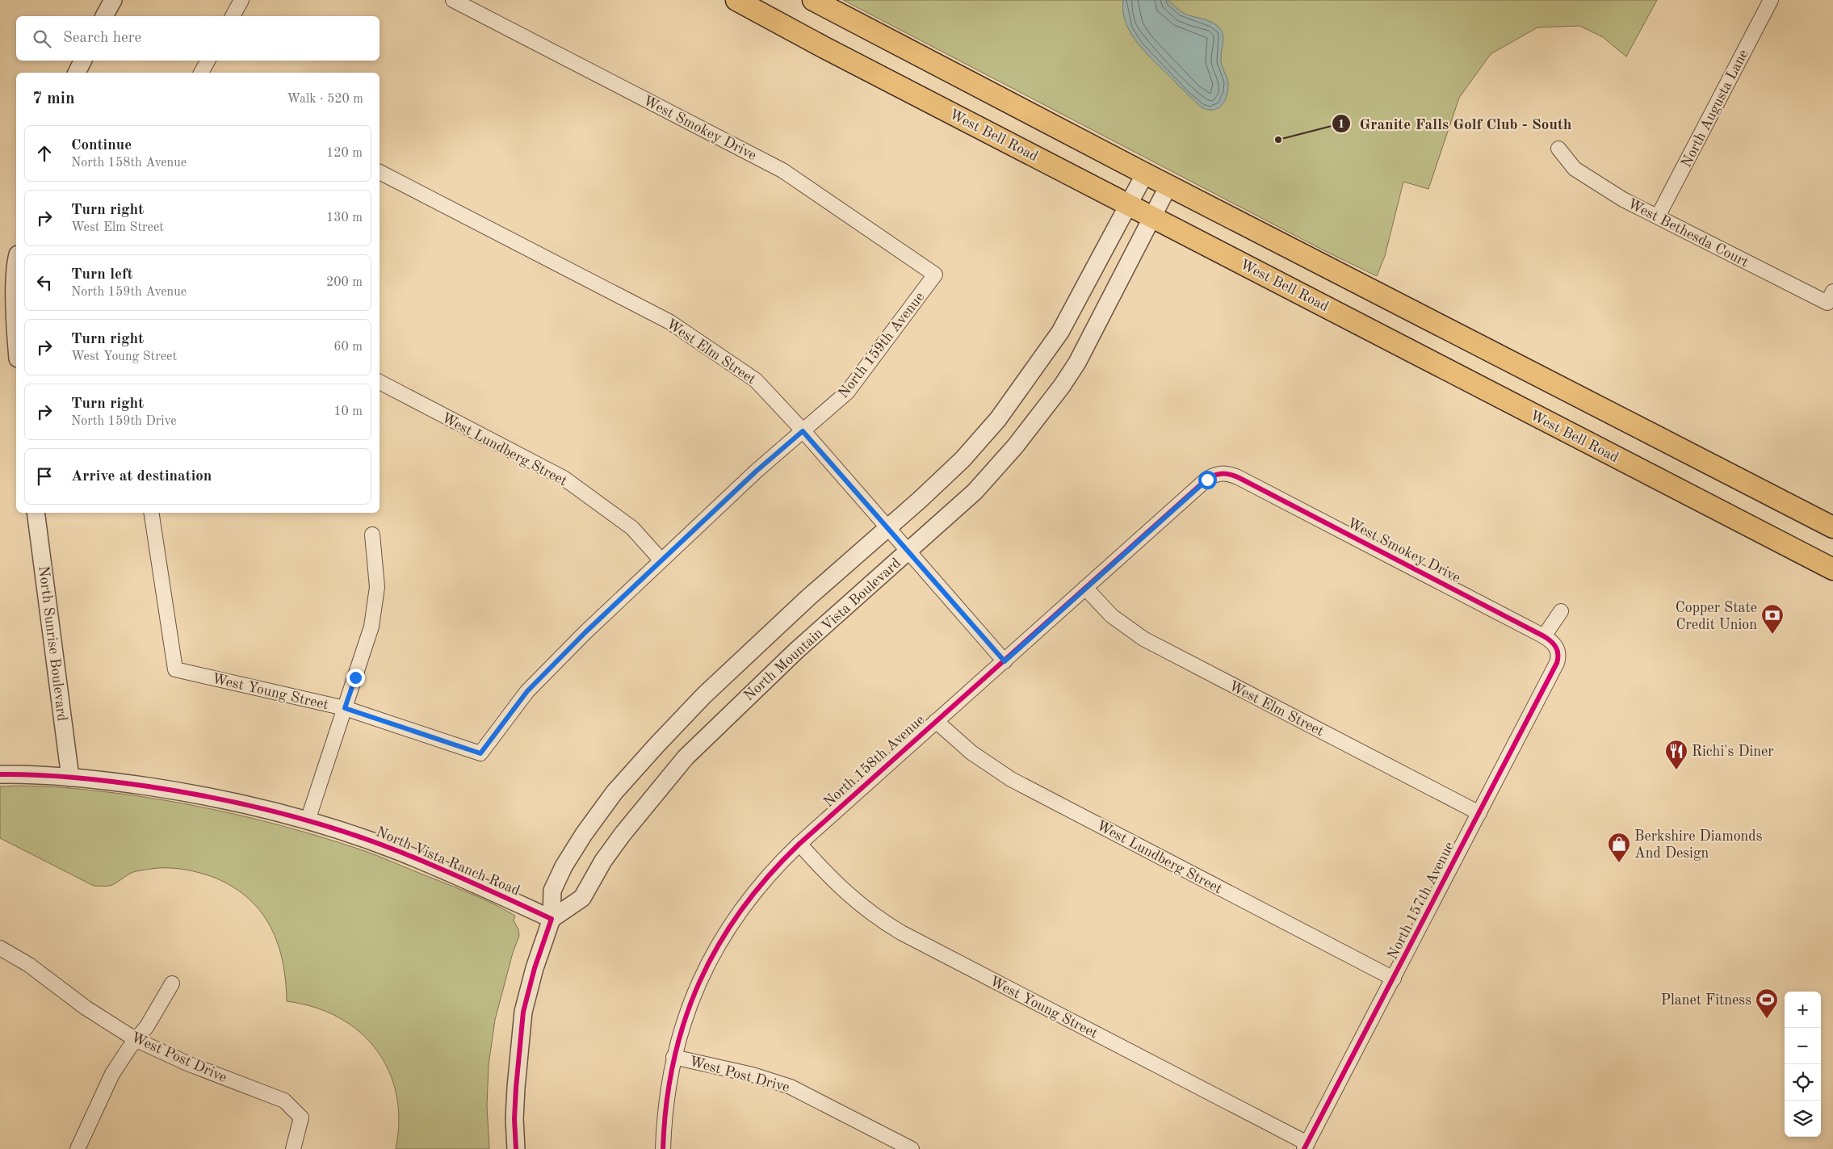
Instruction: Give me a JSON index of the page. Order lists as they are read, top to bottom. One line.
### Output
{"streets":{"main road":["West Bell Road"],"street":["North Augusta Lane","West Smokey Drive","West Bethesda Court","North 159th Avenue","West Elm Street","West Lundberg Street","North Mountain Vista Boulevard","North Sunrise Boulevard","West Young Street","North 158th Avenue","North Vista Ranch Road","North 157th Avenue","West Post Drive"]},"crossings":[["North Augusta Lane","West Bethesda Court"],["West Smokey Drive","North 159th Avenue"],["West Smokey Drive","North 158th Avenue"],["West Smokey Drive","North 157th Avenue"],["West Bell Road","North Mountain Vista Boulevard"],["North 159th Avenue","West Elm Street"],["North 159th Avenue","West Lundberg Street"],["North 159th Avenue","West Young Street"],["West Elm Street","North Mountain Vista Boulevard"],["West Elm Street","North 158th Avenue"],["West Elm Street","North 157th Avenue"],["West Lundberg Street","North 158th Avenue"],["West Lundberg Street","North 157th Avenue"],["North Mountain Vista Boulevard","North Vista Ranch Road"],["North Sunrise Boulevard","North Vista Ranch Road"],["West Young Street","North 158th Avenue"],["West Young Street","North 157th Avenue"],["North 158th Avenue","West Post Drive"]],"places":{"other":["Granite Falls Golf Club - South"],"bank":["Copper State Credit Union"],"restaurant":["Richi's Diner"],"shop":["Berkshire Diamonds And Design"],"sports":["Planet Fitness"]},"page":{"search":"Search here","heading":["7 min","Walk · 520 m"],"list":[["Continue","North 158th Avenue","120 m"],["Turn right","West Elm Street","130 m"],["Turn left","North 159th Avenue","200 m"],["Turn right","West Young Street","60 m"],["Turn right","North 159th Drive","10 m"],"Arrive at destination"],"map_buttons":["+","−"]}}
